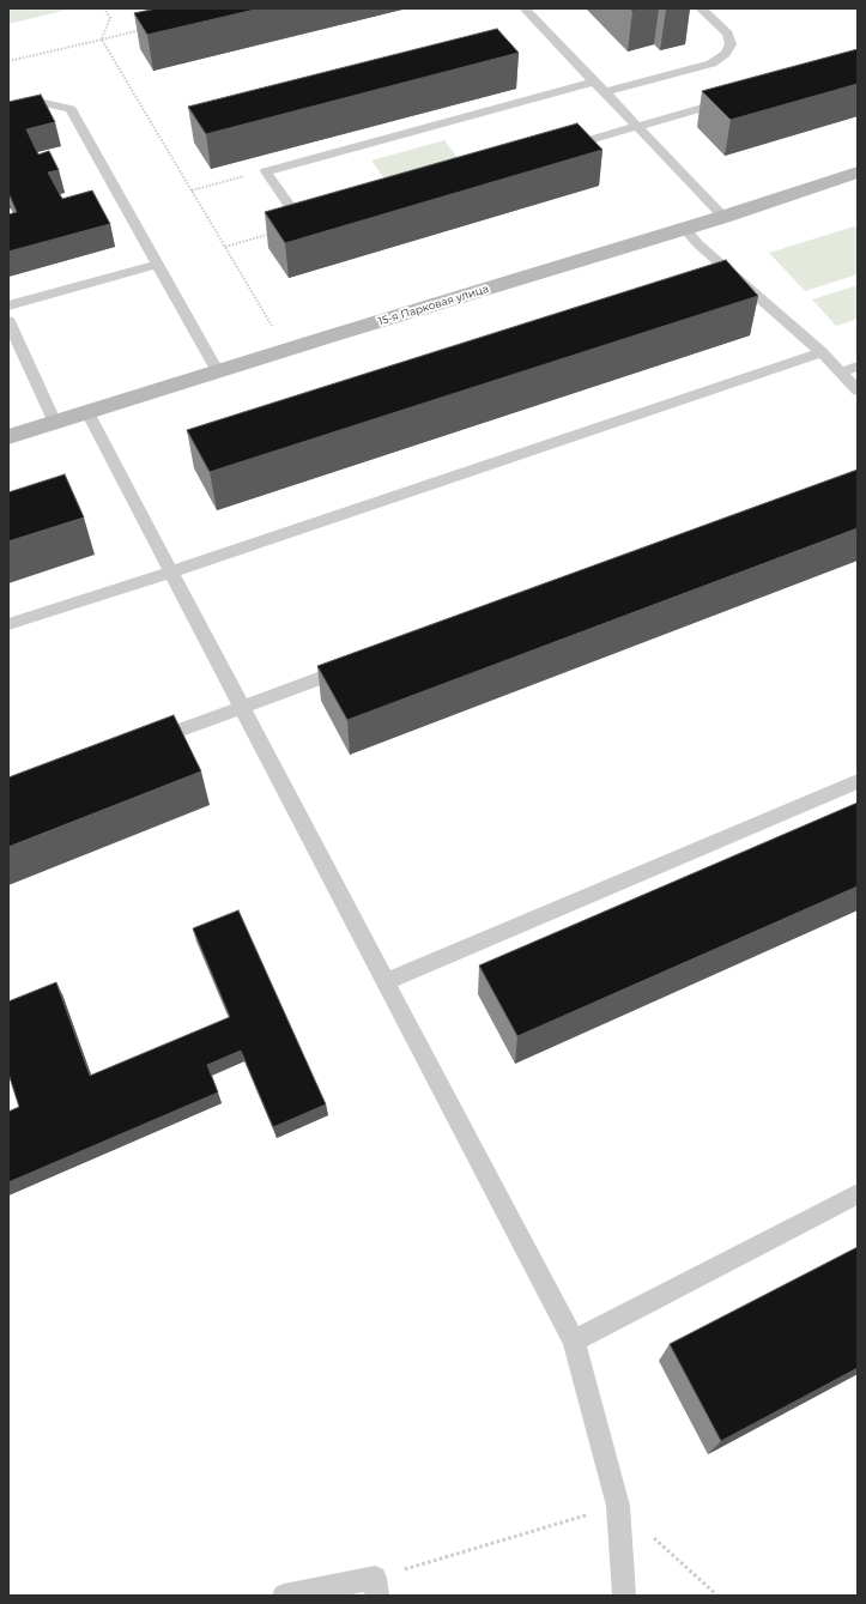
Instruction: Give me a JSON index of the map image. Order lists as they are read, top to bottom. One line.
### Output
{"streets":{"street":["15-я Парковая улица"]}}
